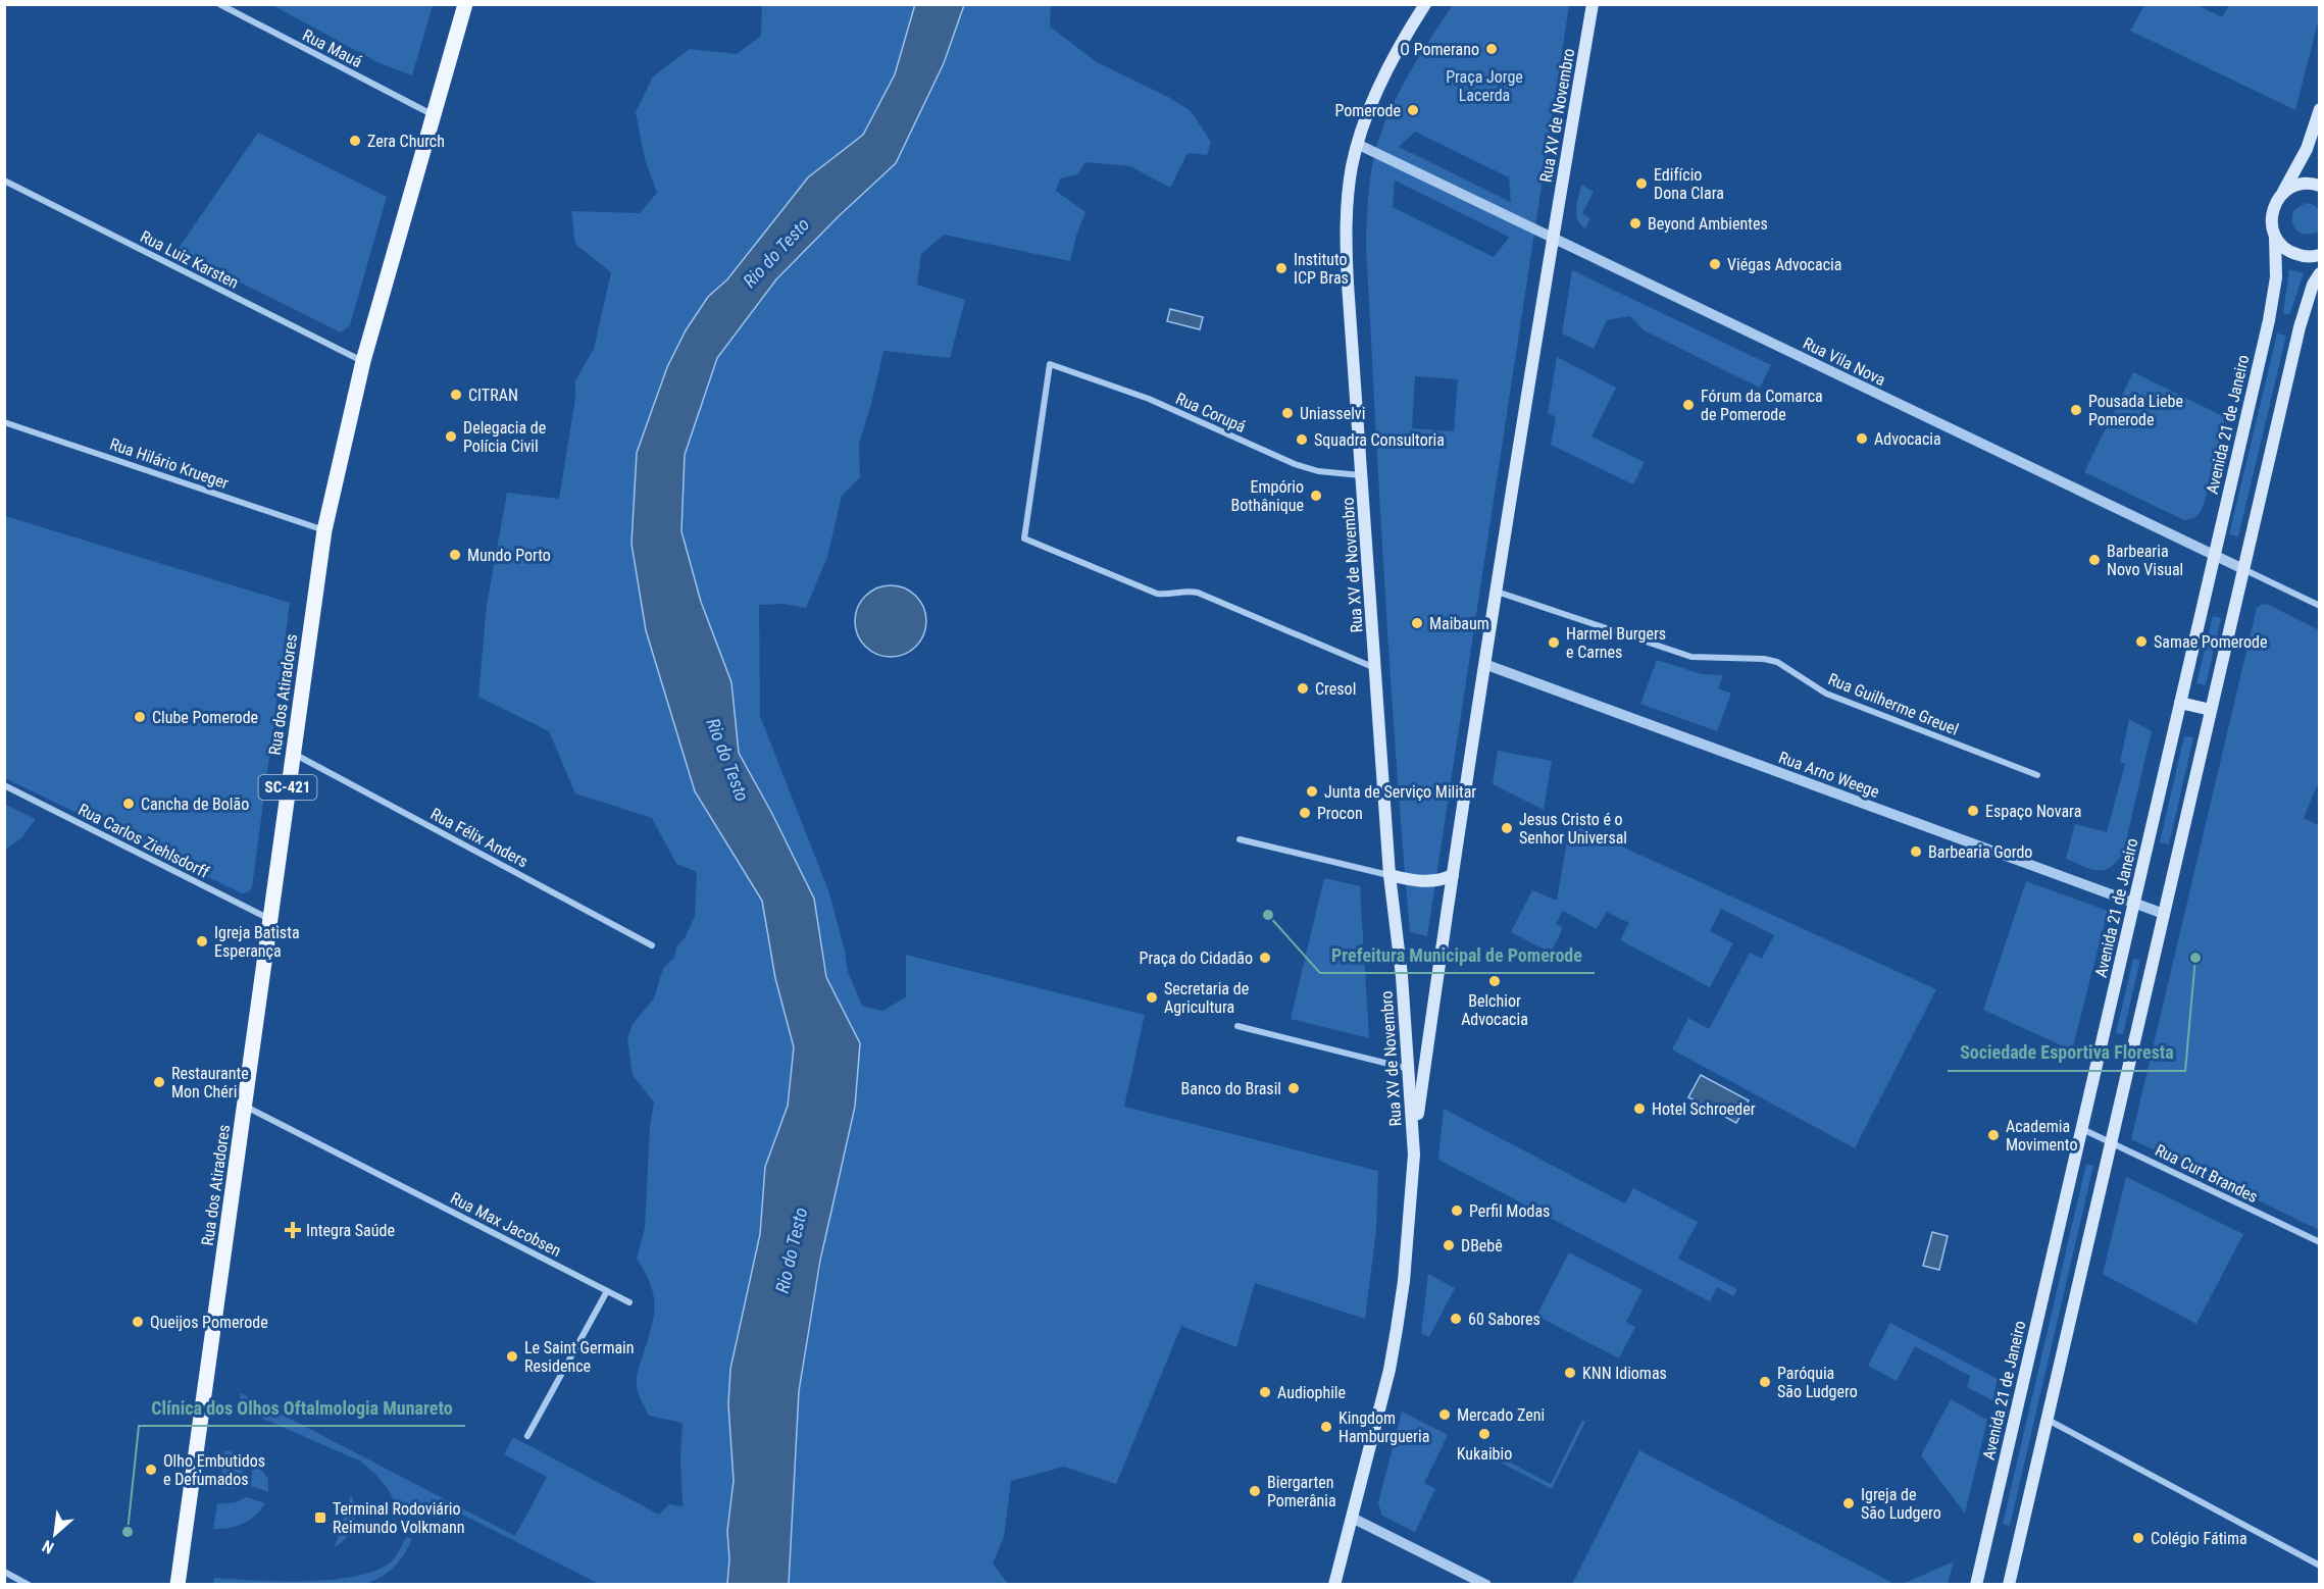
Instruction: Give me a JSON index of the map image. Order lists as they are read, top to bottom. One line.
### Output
{"streets":{"main road":["Rua XV de Novembro","Avenida 21 de Janeiro","Rua dos Atiradores","SC-421"],"street":["Rua Mauá","Rua Luiz Karsten","Rua Vila Nova","Rua Corupá","Rua Hilário Krueger","Rua Guilherme Greuel","Rua Arno Weege","Rua Félix Anders","Rua Carlos Ziehlsdorff","Rua Curt Brandes","Rua Max Jacobsen"]},"crossings":[["Rua Mauá","Rua dos Atiradores"],["Rua XV de Novembro","Rua Vila Nova"],["Rua XV de Novembro","Rua Corupá"],["Rua XV de Novembro","Rua Guilherme Greuel"],["Rua XV de Novembro","Rua Arno Weege"],["Rua Luiz Karsten","Rua dos Atiradores"],["Rua Vila Nova","Avenida 21 de Janeiro"],["Avenida 21 de Janeiro","Rua Arno Weege"],["Avenida 21 de Janeiro","Rua Curt Brandes"],["Rua Hilário Krueger","Rua dos Atiradores"],["Rua dos Atiradores","Rua Félix Anders"],["Rua dos Atiradores","Rua Carlos Ziehlsdorff"],["Rua dos Atiradores","Rua Max Jacobsen"]],"water":["Rio do Testo"],"parks":["Praça Jorge Lacerda"],"places":{"other":["O Pomerano","Pomerode","Zera Church","Edifício Dona Clara","Beyond Ambientes","Viégas Advocacia","Instituto ICP Bras","CITRAN","Fórum da Comarca de Pomerode","Pousada Liebe Pomerode","Uniasselvi","Delegacia de Polícia Civil","Advocacia","Squadra Consultoria","Empório Bothânique","Mundo Porto","Barbearia Novo Visual","Maibaum","Samae Pomerode","Harmel Burgers e Carnes","Cresol","Clube Pomerode","Junta de Serviço Militar","Cancha de Bolão","Espaço Novara","Procon","Jesus Cristo é o Senhor Universal","Barbearia Gordo","Prefeitura Municipal de Pomerode","Igreja Batista Esperança","Praça do Cidadão","Sociedade Esportiva Floresta","Belchior Advocacia","Secretaria de Agricultura","Restaurante Mon Chéri","Banco do Brasil","Hotel Schroeder","Academia Movimento","Perfil Modas","DBebê","60 Sabores","Queijos Pomerode","Le Saint Germain Residence","KNN Idiomas","Paróquia São Ludgero","Audiophile","Mercado Zeni","Kingdom Hamburgueria","Kukaibio","Olho Embutidos e Defumados","Biergarten Pomerânia","Igreja de São Ludgero","Clínica dos Olhos Oftalmologia Munareto","Colégio Fátima"],"health":["Integra Saúde"],"transit":["Terminal Rodoviário Reimundo Volkmann"]},"north":"bottom left"}
